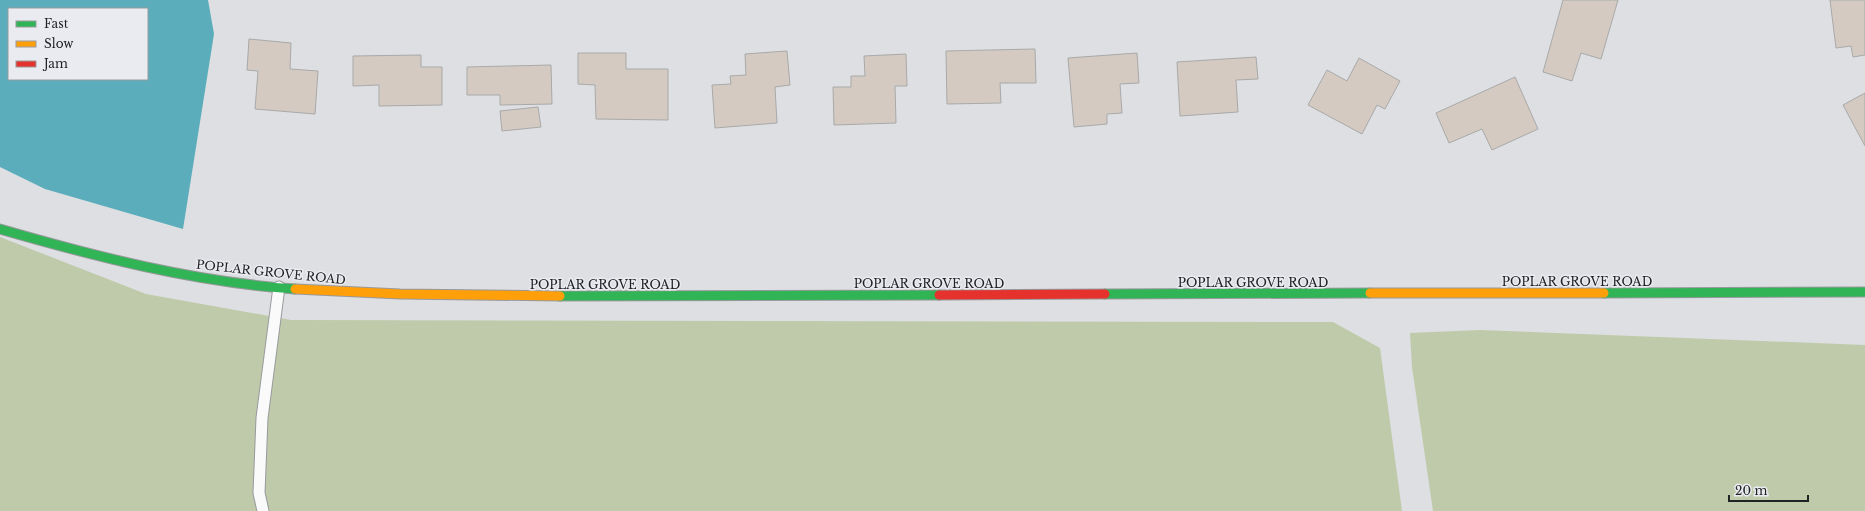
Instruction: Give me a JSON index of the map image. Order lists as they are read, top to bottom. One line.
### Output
{"streets":{"main road":["POPLAR GROVE ROAD"]},"legend":["Fast","Slow","Jam"],"scale_bar":"20 m"}
